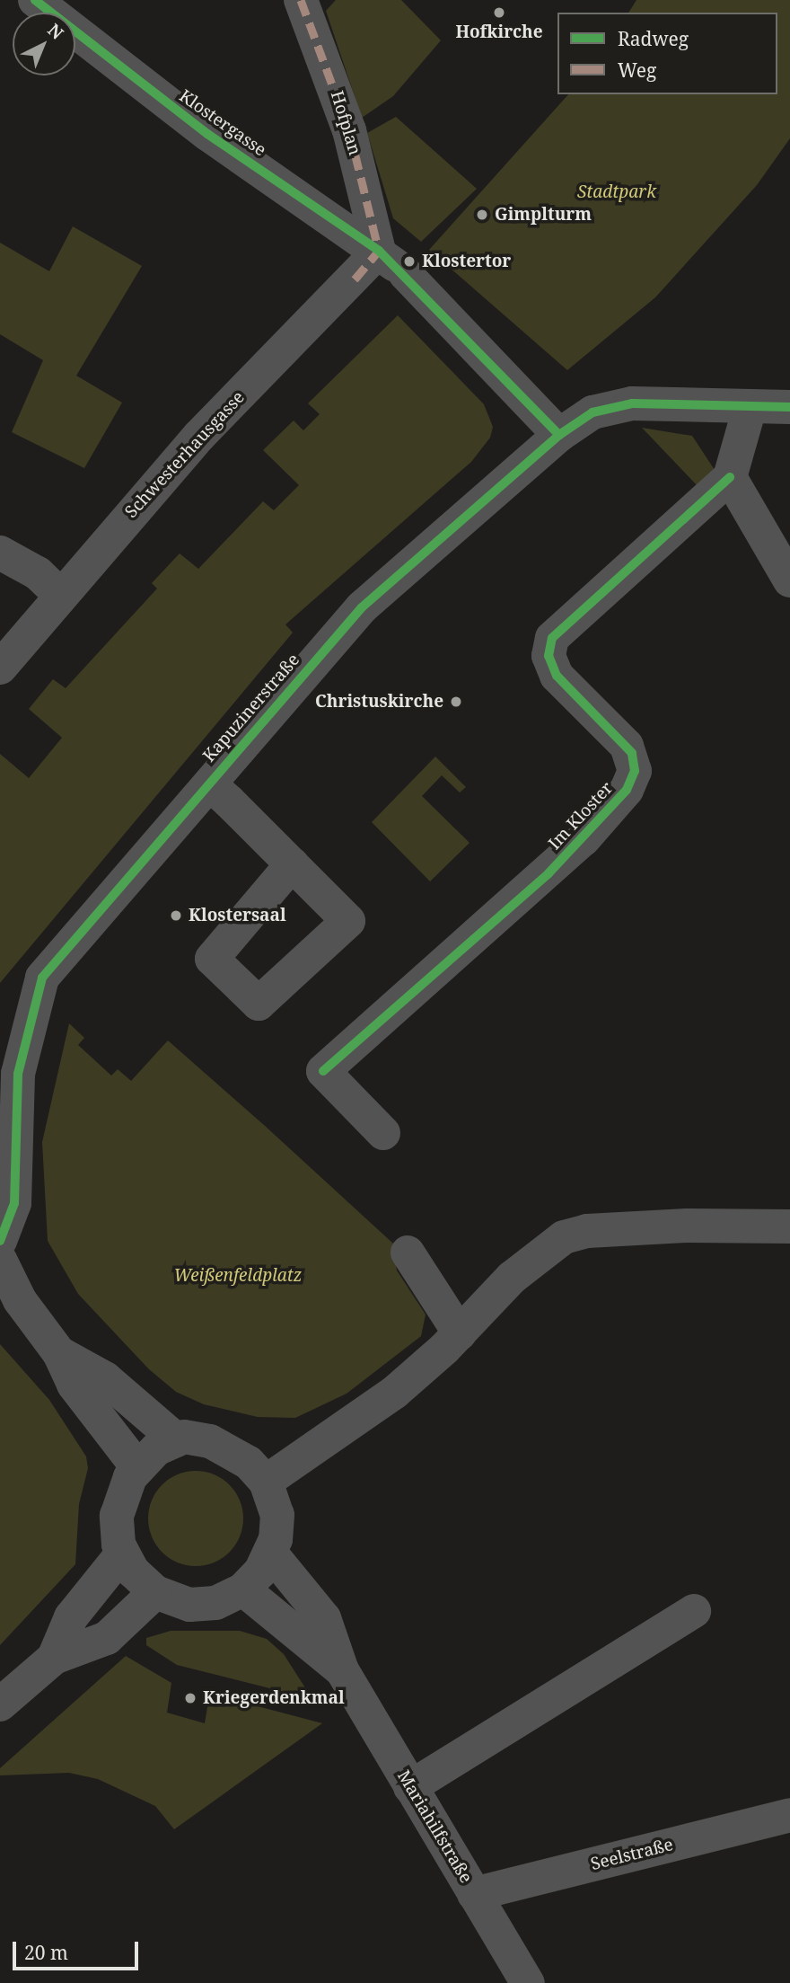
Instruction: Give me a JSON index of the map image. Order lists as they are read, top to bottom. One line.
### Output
{"streets":{"street":["Klostergasse","Hofplan","Schwesterhausgasse","Kapuzinerstraße","Im Kloster","Mariahilfstraße","Seelstraße"]},"crossings":[["Klostergasse","Hofplan"],["Klostergasse","Schwesterhausgasse"],["Klostergasse","Kapuzinerstraße"],["Hofplan","Schwesterhausgasse"],["Mariahilfstraße","Seelstraße"]],"parks":["Stadtpark","Weißenfeldplatz"],"places":["Hofkirche","Gimplturm","Klostertor","Christuskirche","Klostersaal","Kriegerdenkmal"],"legend":["Radweg","Weg"],"scale_bar":"20 m","north":"top right"}
